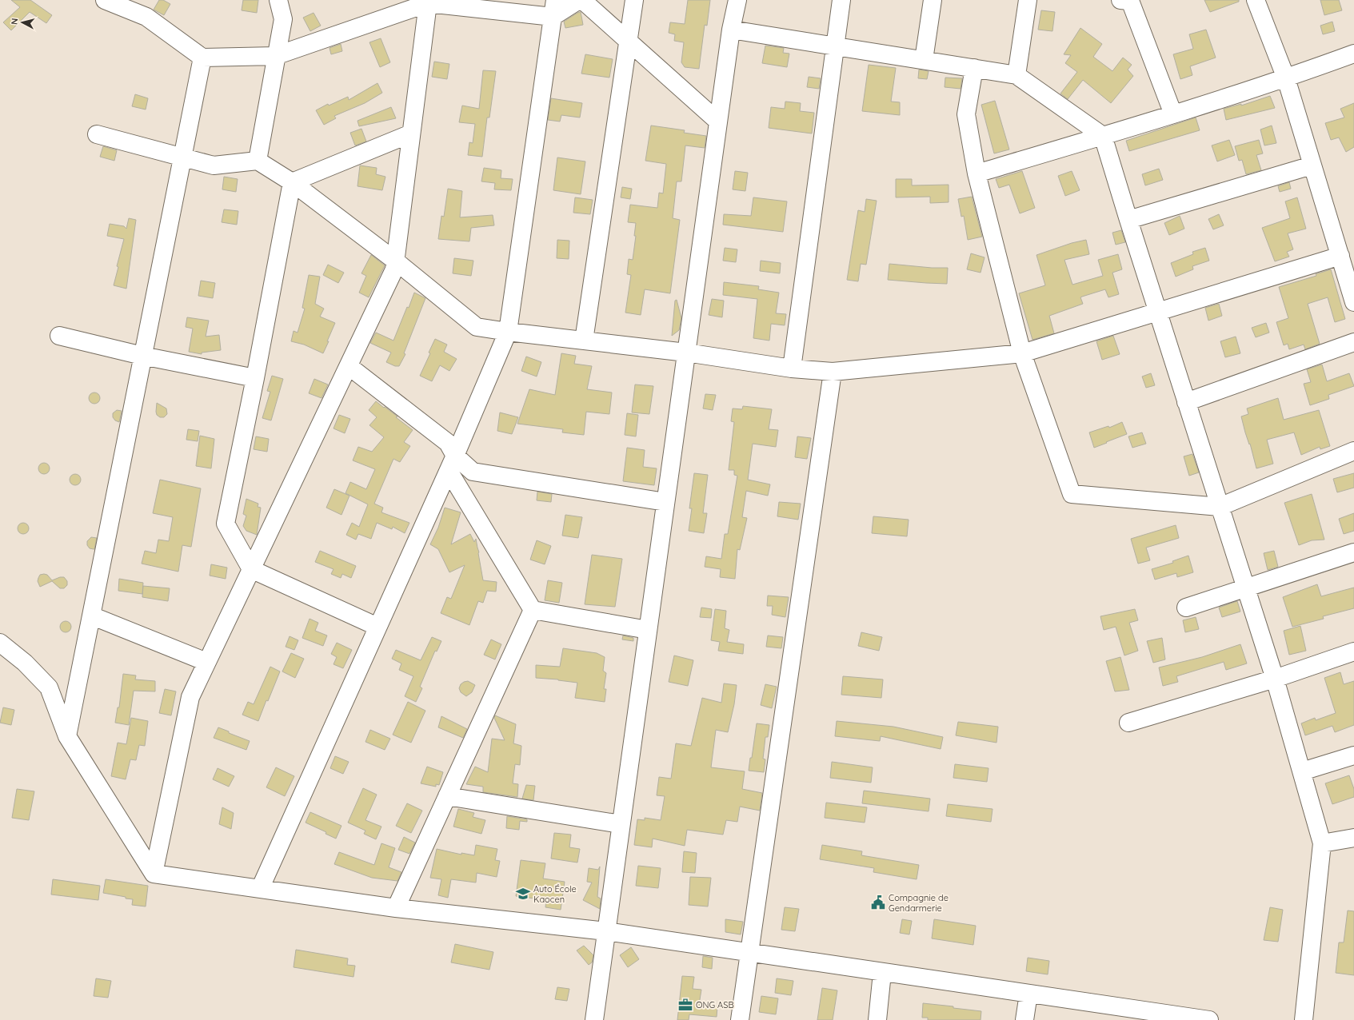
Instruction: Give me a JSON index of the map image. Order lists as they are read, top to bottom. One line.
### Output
{"places":{"school or university":["Auto École Kaocen"],"public building":["Compagnie de Gendarmerie"],"office":["ONG ASB"]},"north":"left"}
